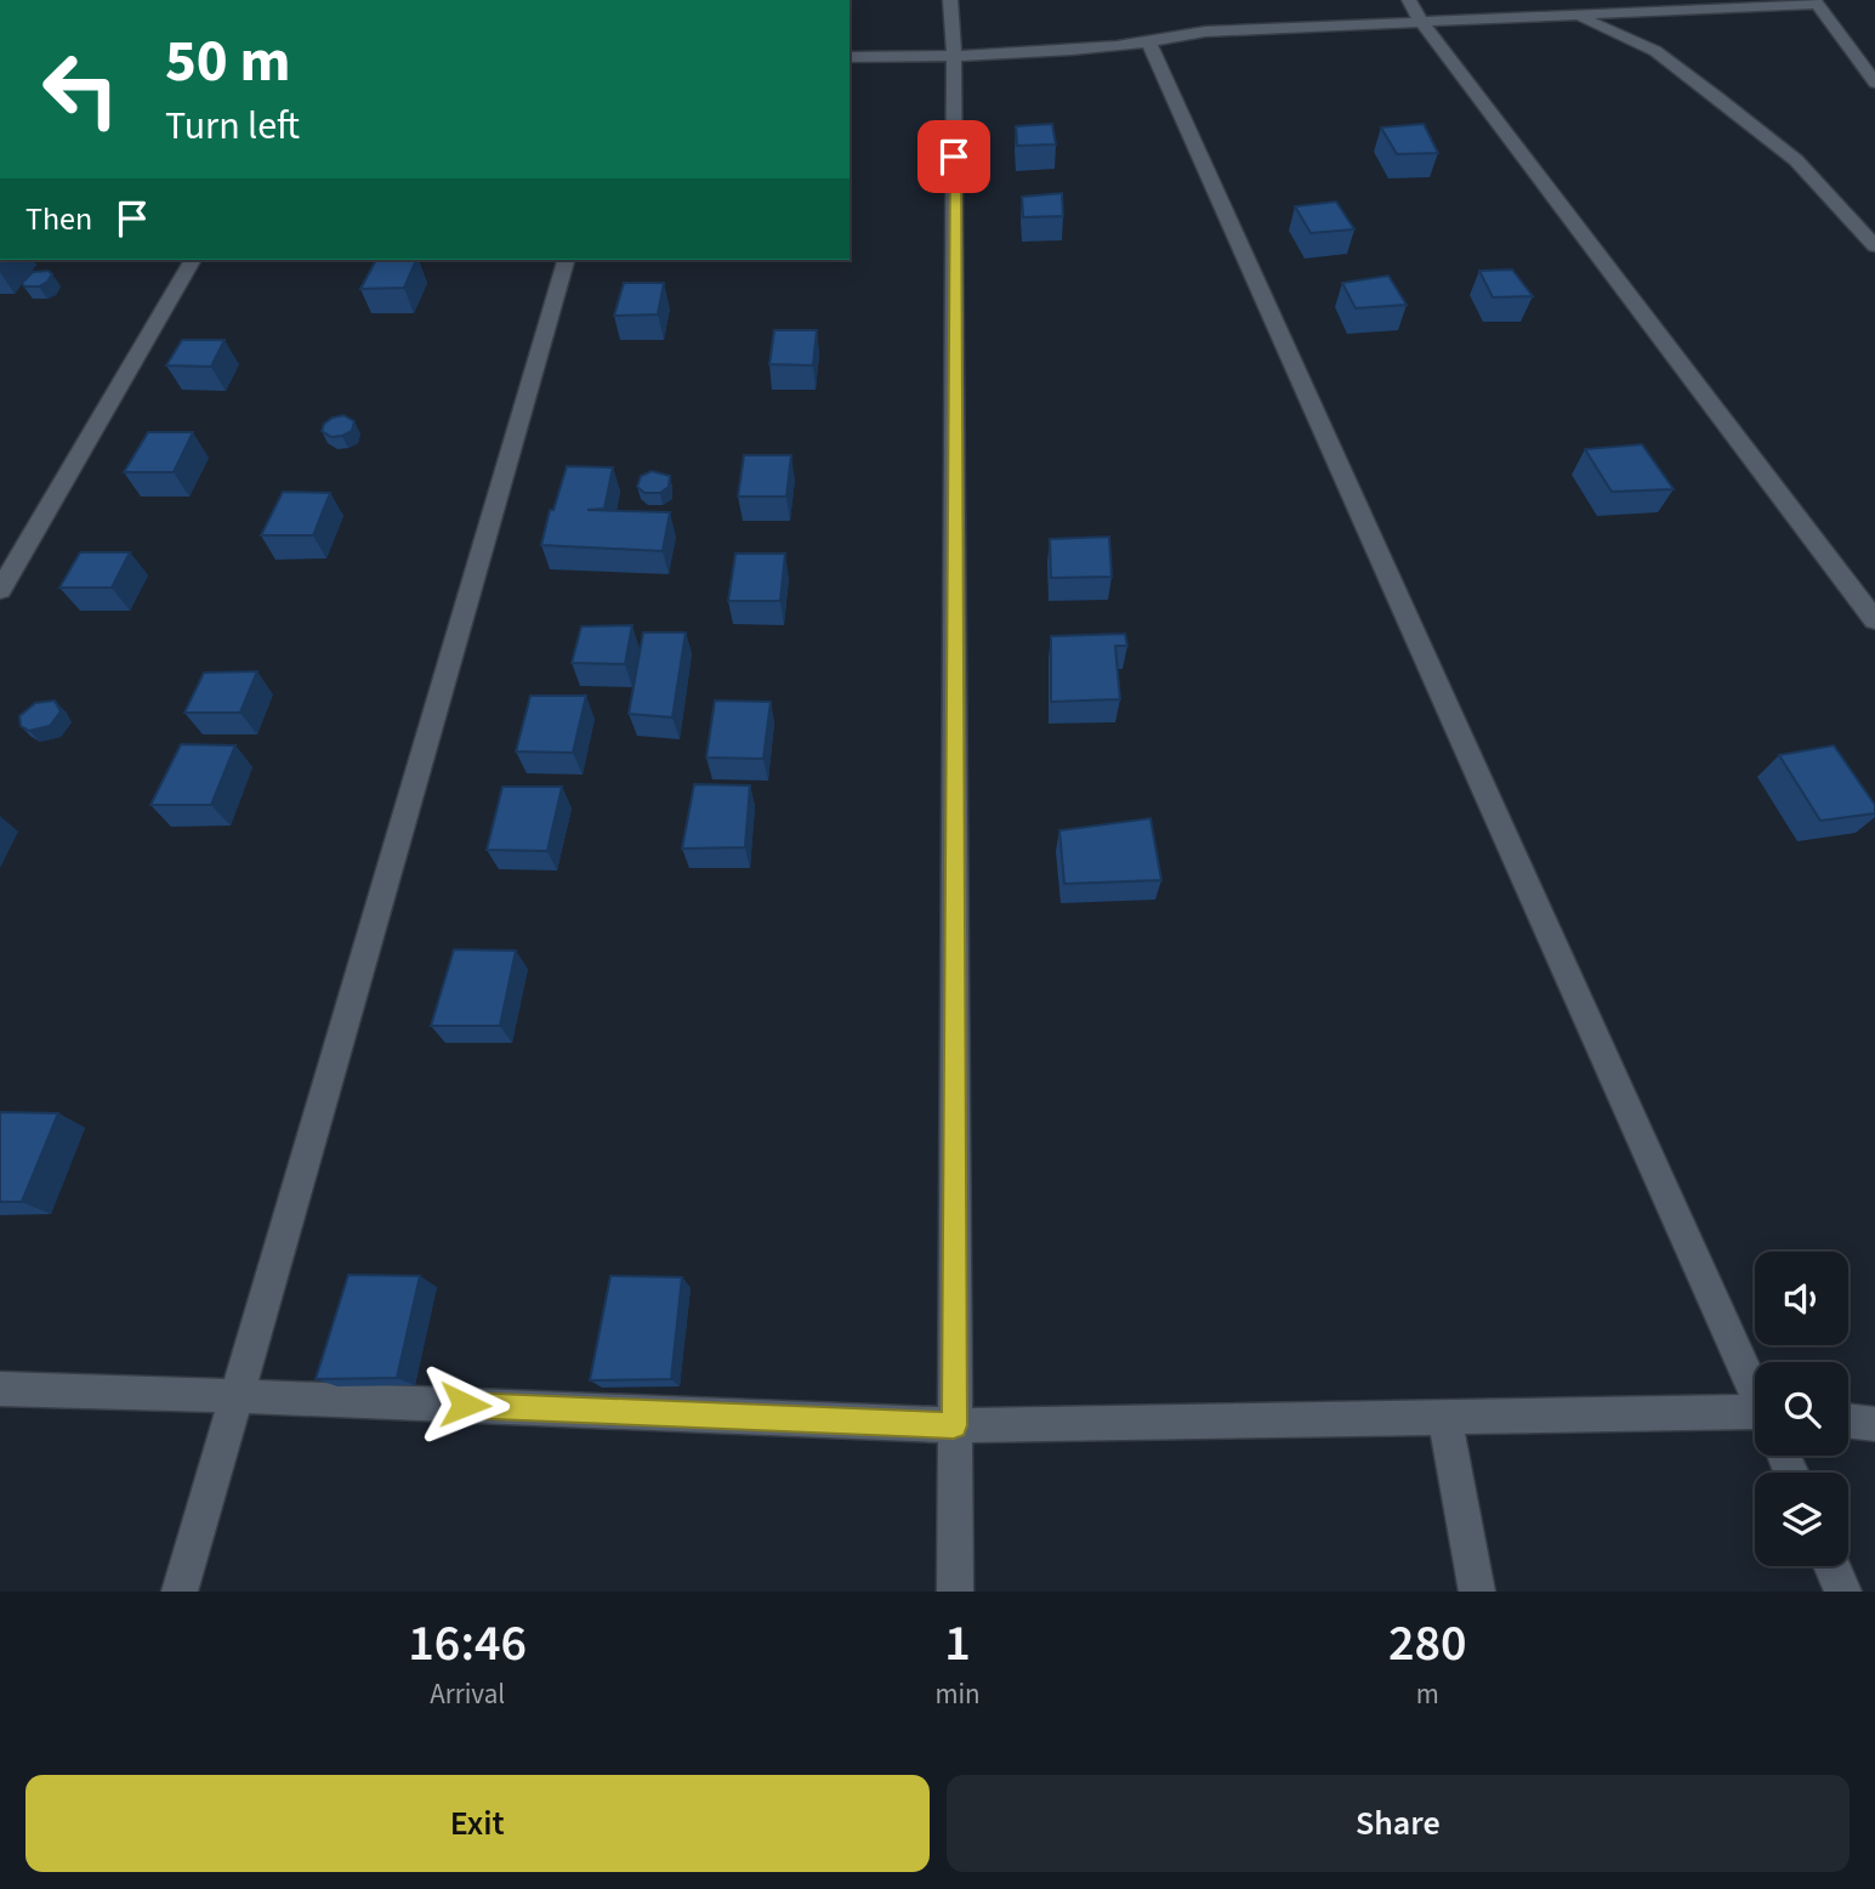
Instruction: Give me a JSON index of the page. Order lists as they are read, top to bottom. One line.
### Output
{"page":{"turn":["50 m","Turn left"],"then":"Then","eta":["16:46","Arrival","1","min","280","m"],"buttons":["Exit","Share"]}}
